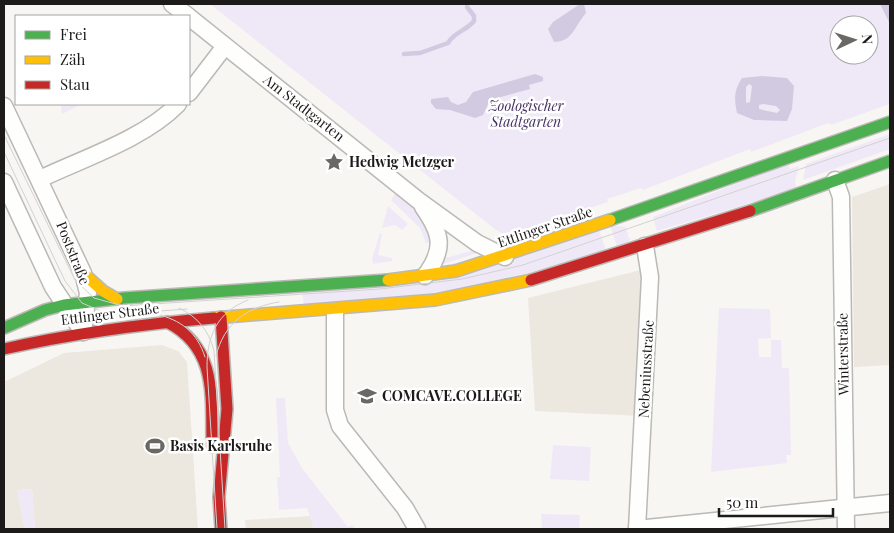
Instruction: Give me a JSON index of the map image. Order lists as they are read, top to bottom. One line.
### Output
{"streets":{"main road":["Ettlinger Straße","Nebeniusstraße"],"street":["Am Stadtgarten","Poststraße","Winterstraße"]},"crossings":[["Am Stadtgarten","Ettlinger Straße"],["Ettlinger Straße","Poststraße"],["Ettlinger Straße","Winterstraße"],["Ettlinger Straße","Nebeniusstraße"]],"parks":["Zoologischer Stadtgarten"],"places":{"place":["Hedwig Metzger"],"school or university":["COMCAVE.COLLEGE"],"sports":["Basis Karlsruhe"]},"legend":["Frei","Zäh","Stau"],"scale_bar":"50 m","north":"right"}
